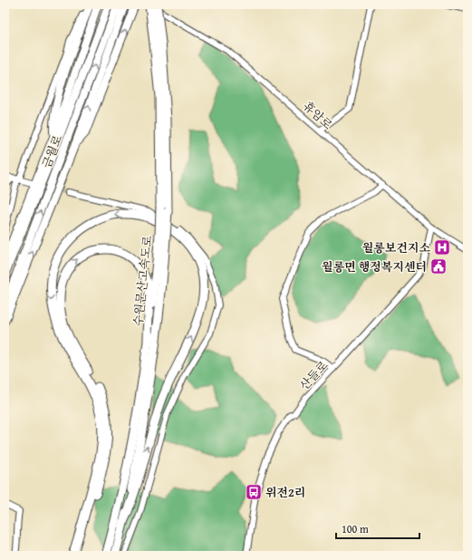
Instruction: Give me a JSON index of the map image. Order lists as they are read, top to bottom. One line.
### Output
{"streets":{"highway":["수원문산고속도로"],"main road":["금월로"],"street":["휴암로","산들로"]},"crossings":[["휴암로","수원문산고속도로"],["휴암로","산들로"]],"places":{"hospital":["월롱보건지소"],"public building":["월롱면 행정복지센터"],"bus stop":["위전2리"]},"scale_bar":"100 m"}
